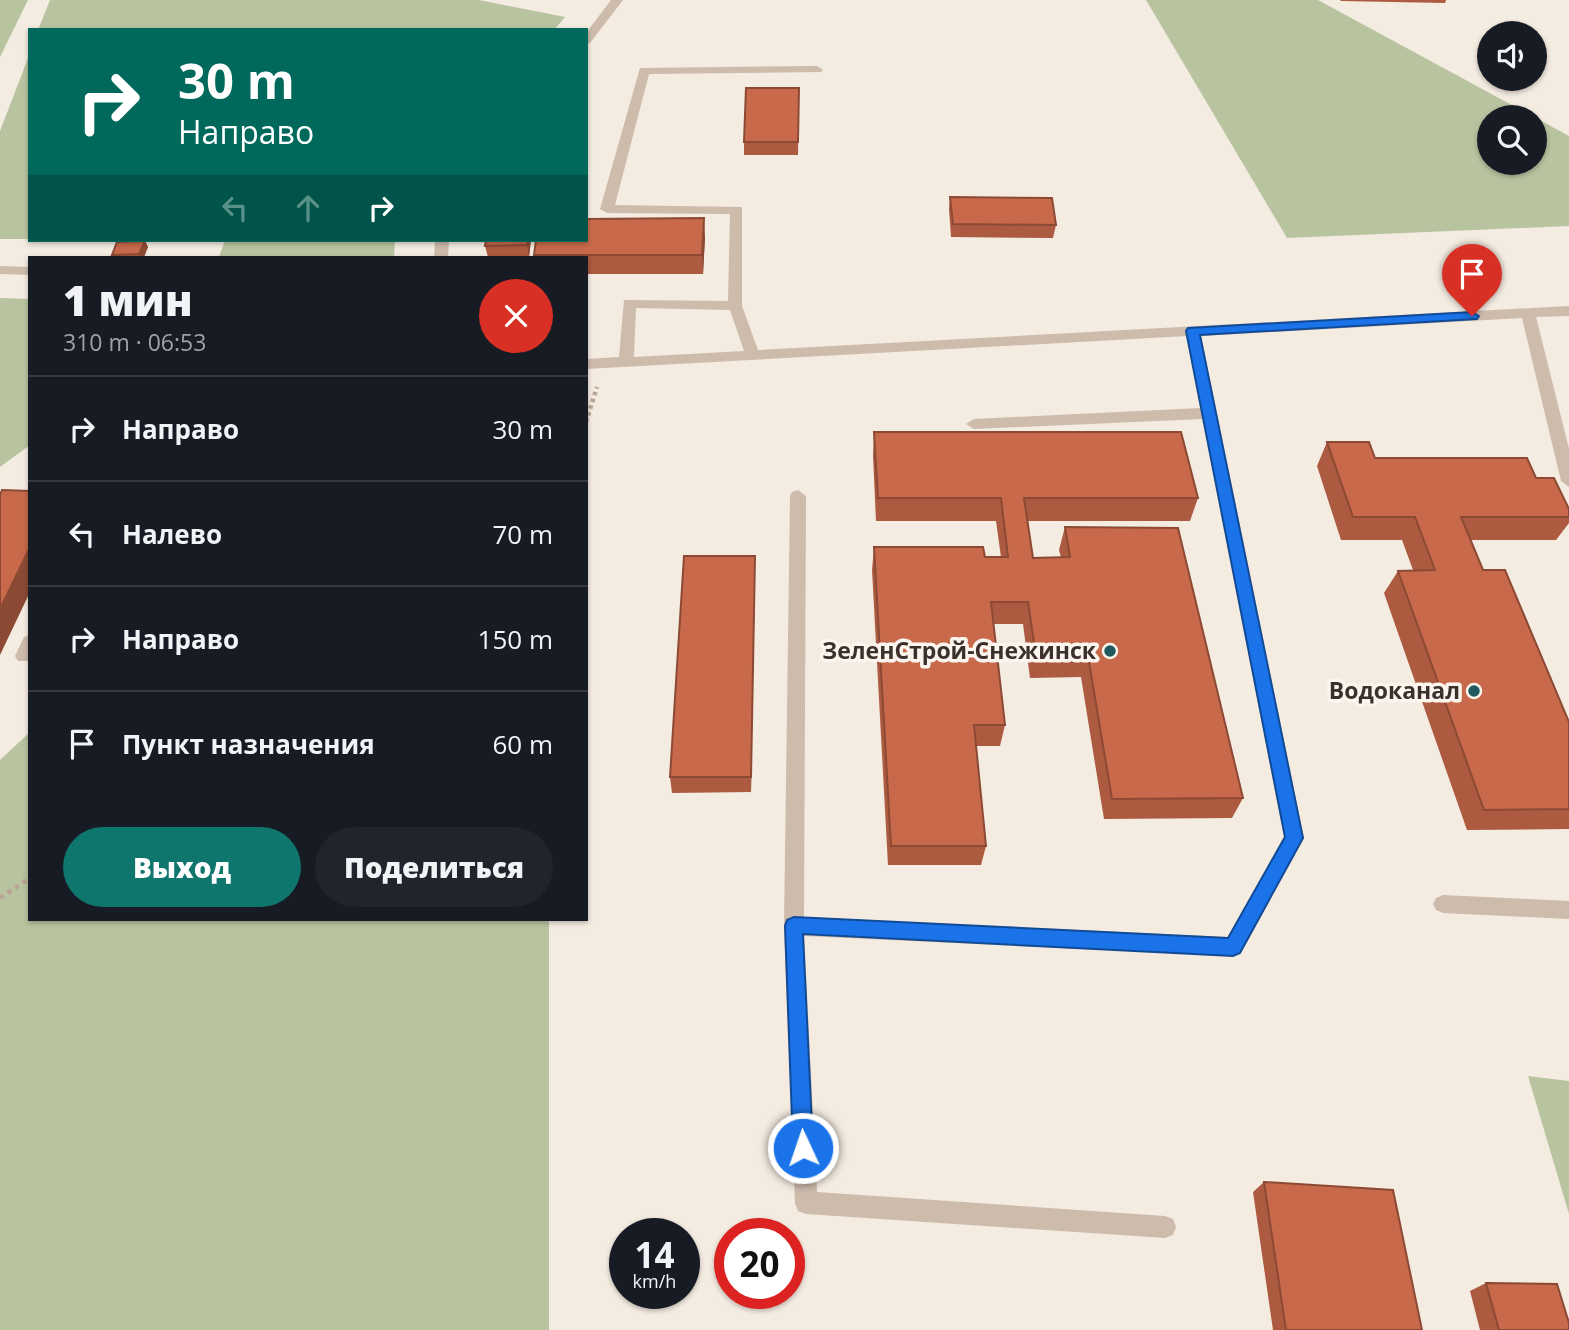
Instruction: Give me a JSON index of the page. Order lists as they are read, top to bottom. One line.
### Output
{"places":["ЗеленСтрой-Снежинск","Водоканал"],"page":{"turn":["30 m","Направо"],"heading":["1 мин","310 m · 06:53"],"list":[{"name":"Направо","value":"30 m"},{"name":"Налево","value":"70 m"},{"name":"Направо","value":"150 m"},{"name":"Пункт назначения","value":"60 m"}],"buttons":["Выход","Поделиться"],"speed":"14 km/h","limit":"20"}}
